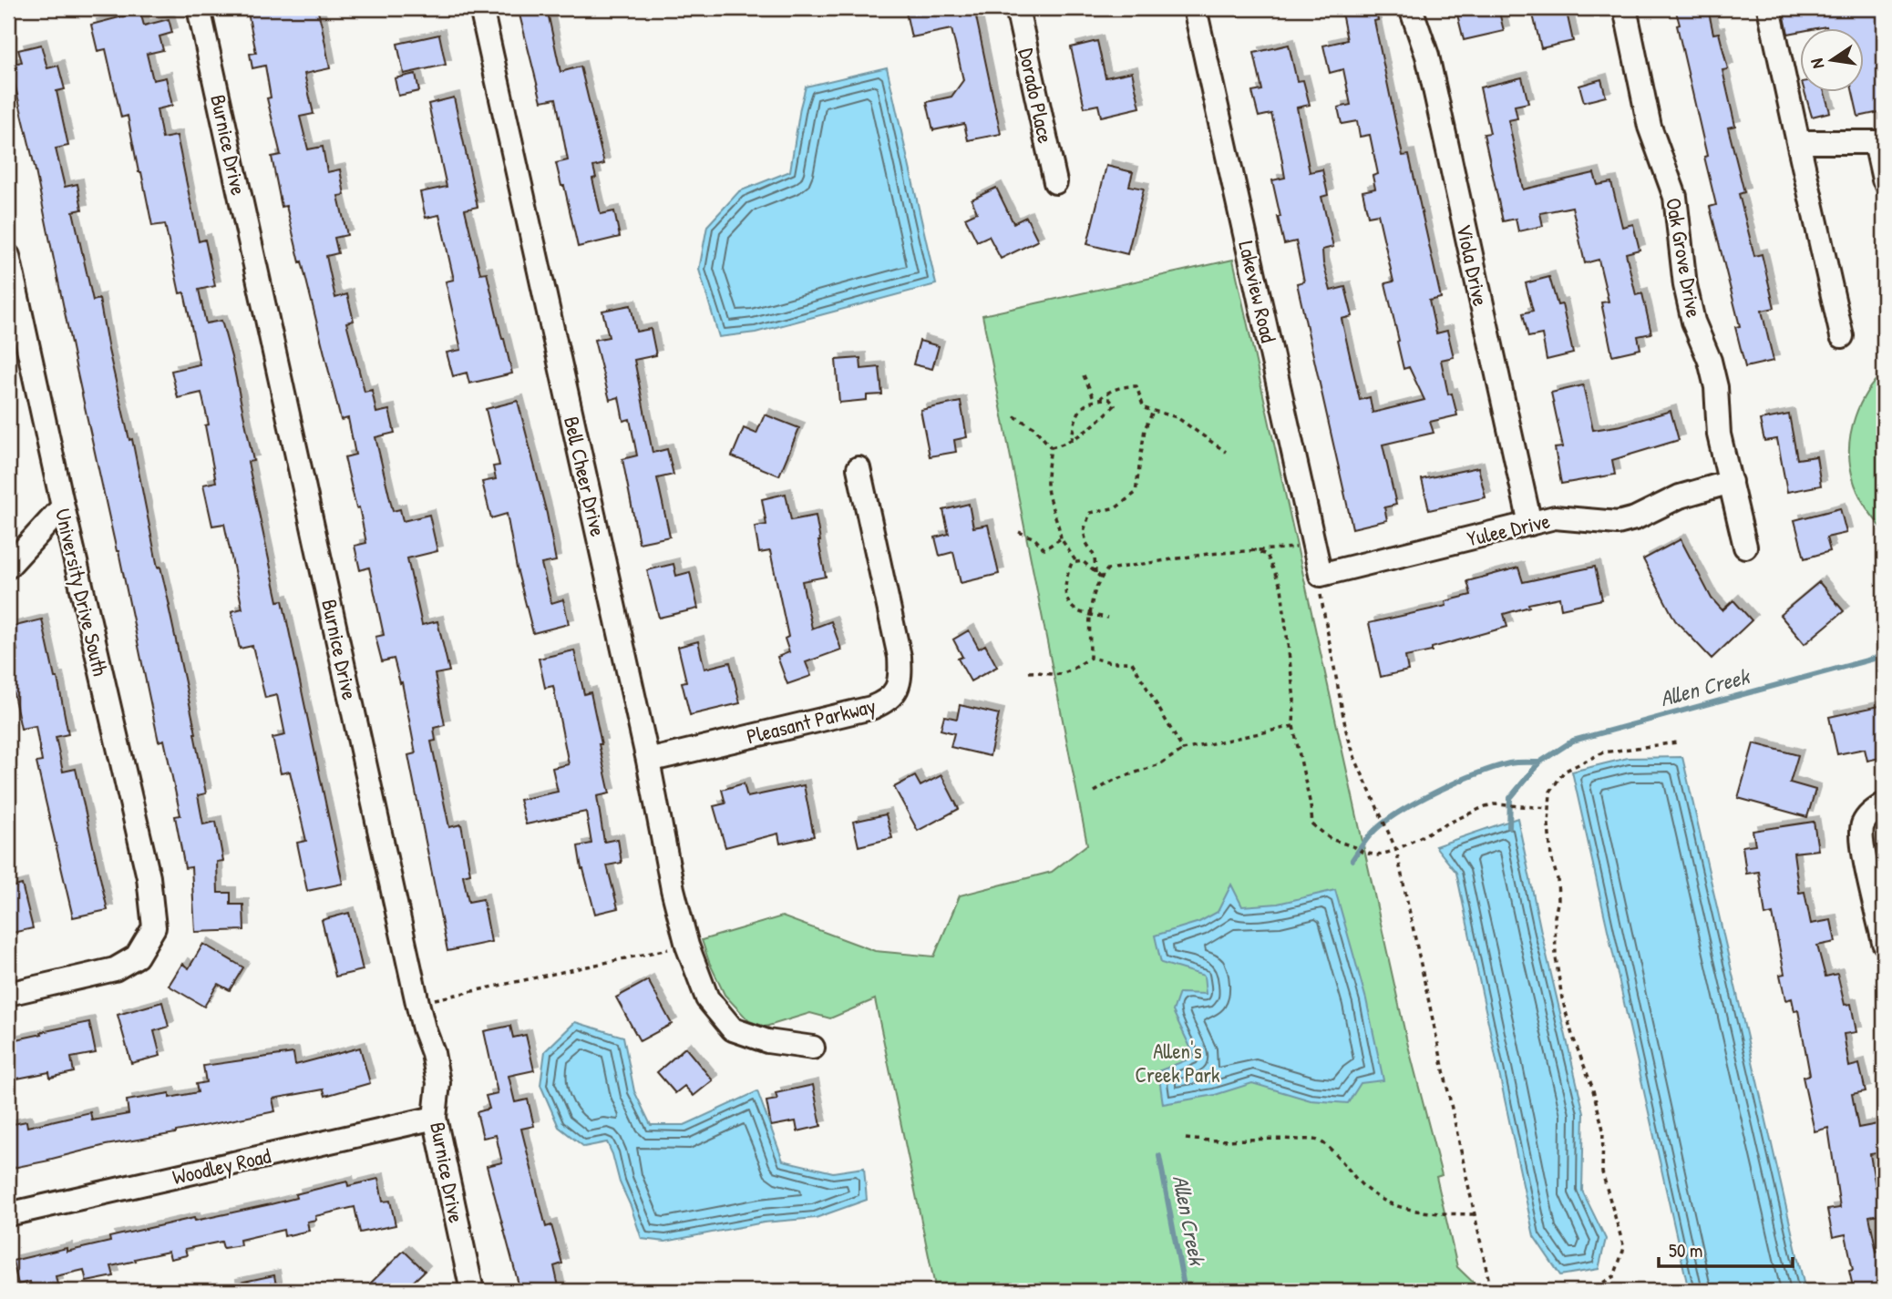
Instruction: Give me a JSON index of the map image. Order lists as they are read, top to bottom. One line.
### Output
{"streets":{"street":["Dorado Place","Burnice Drive","Oak Grove Drive","Viola Drive","Lakeview Road","Bell Cheer Drive","Yulee Drive","University Drive South","Pleasant Parkway","Woodley Road"]},"crossings":[["Burnice Drive","Woodley Road"],["Oak Grove Drive","Yulee Drive"],["Viola Drive","Yulee Drive"],["Lakeview Road","Yulee Drive"],["Bell Cheer Drive","Pleasant Parkway"]],"water":["Allen Creek"],"parks":["Allen's Creek Park"],"scale_bar":"50 m","north":"left"}
